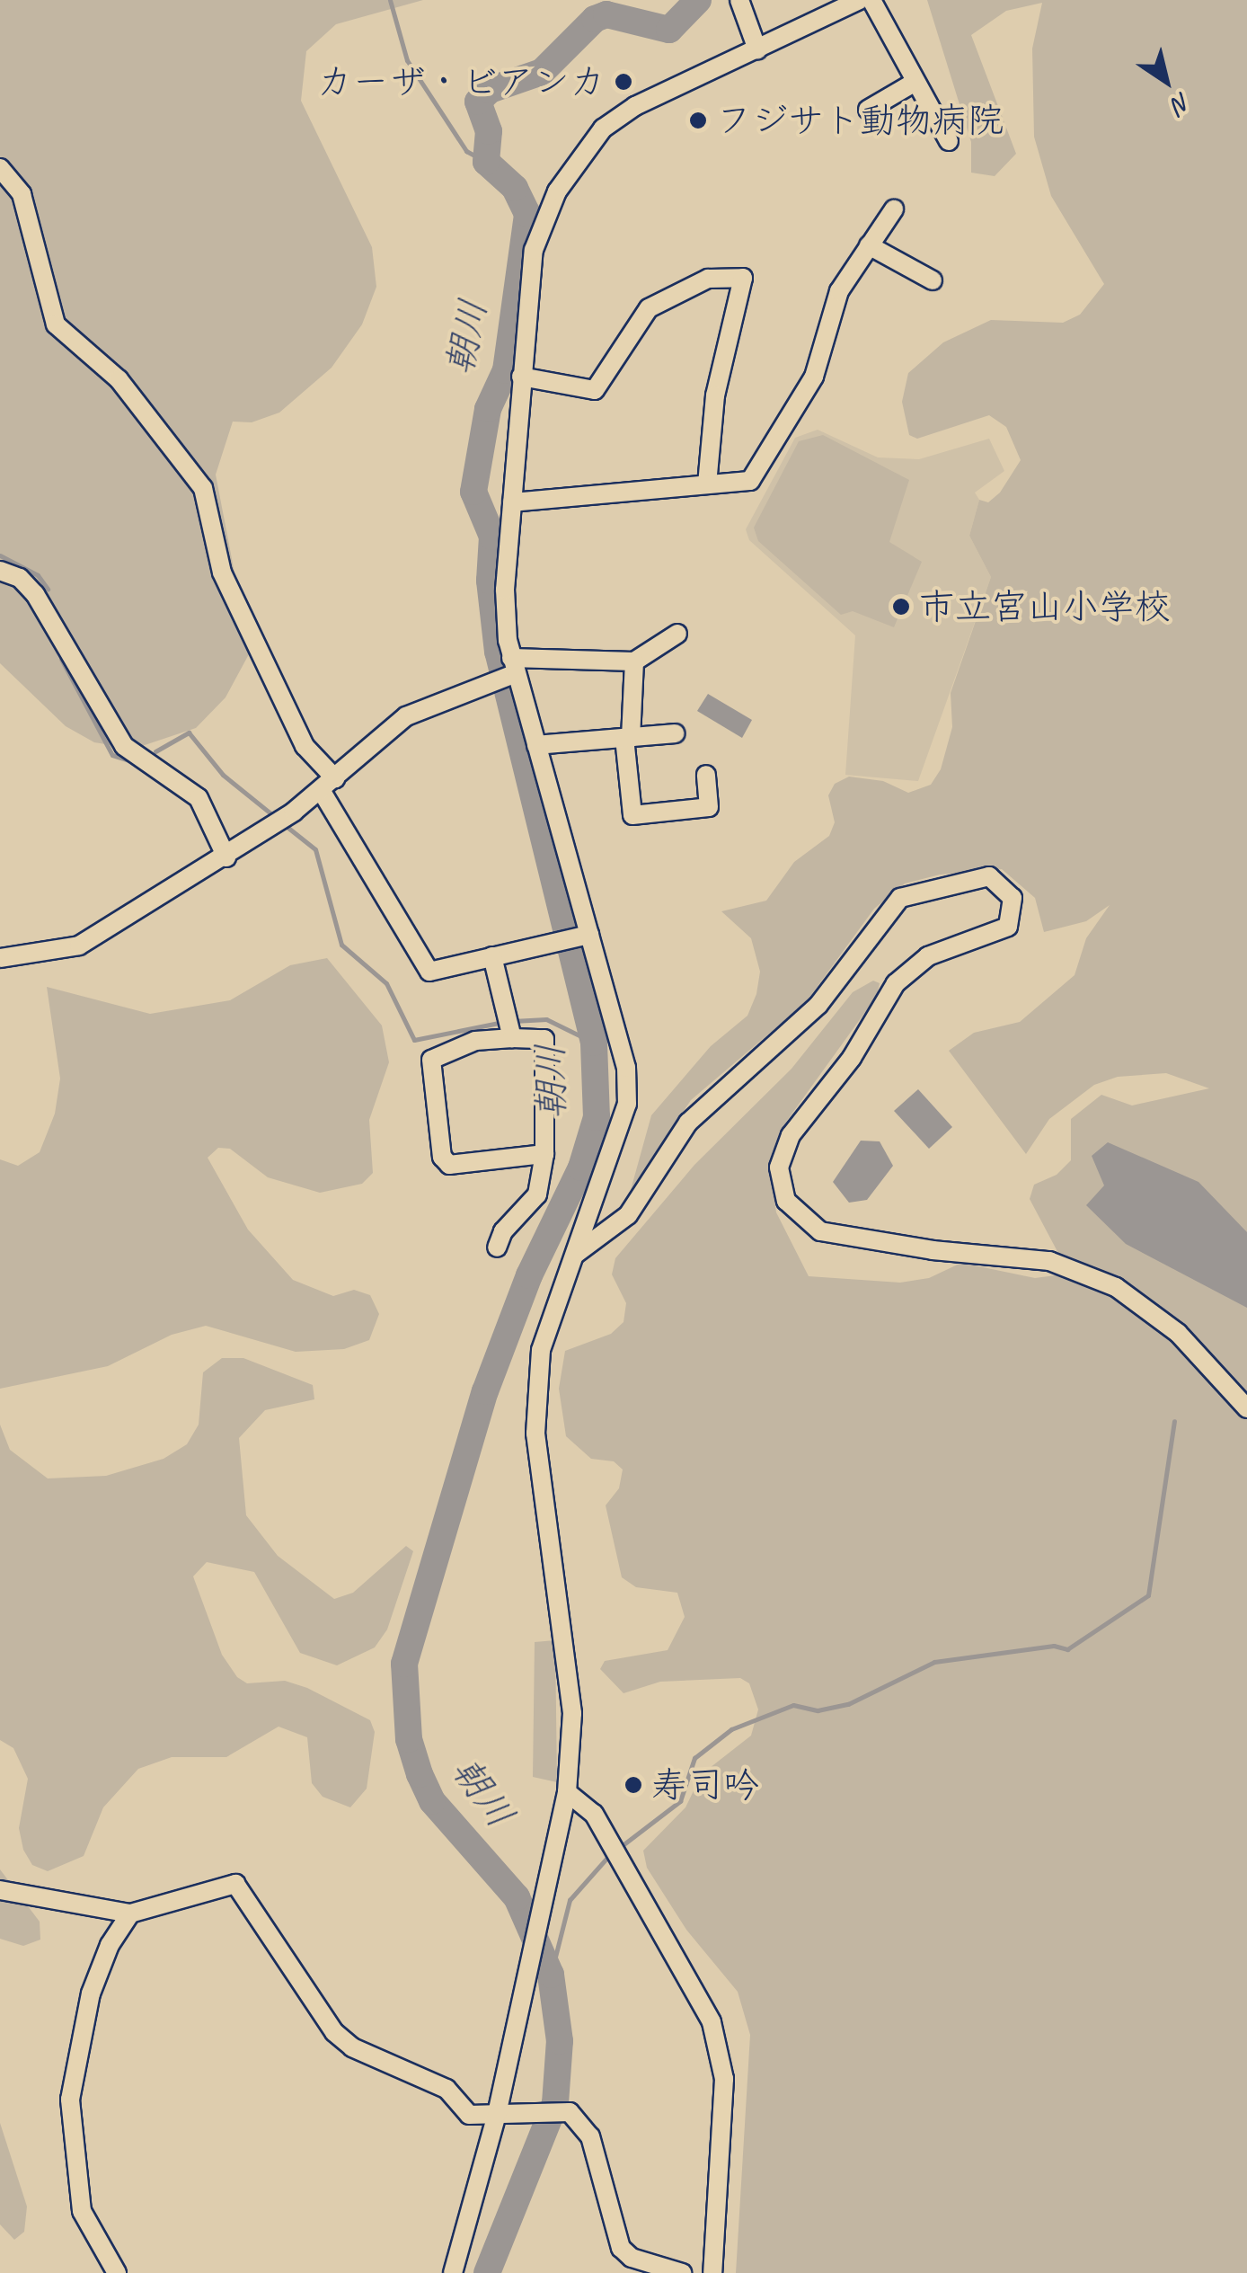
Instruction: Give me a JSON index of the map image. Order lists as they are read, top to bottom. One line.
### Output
{"water":["朝川"],"places":["カーザ・ビアンカ","フジサト動物病院","市立宮山小学校","寿司吟"],"north":"bottom right"}
